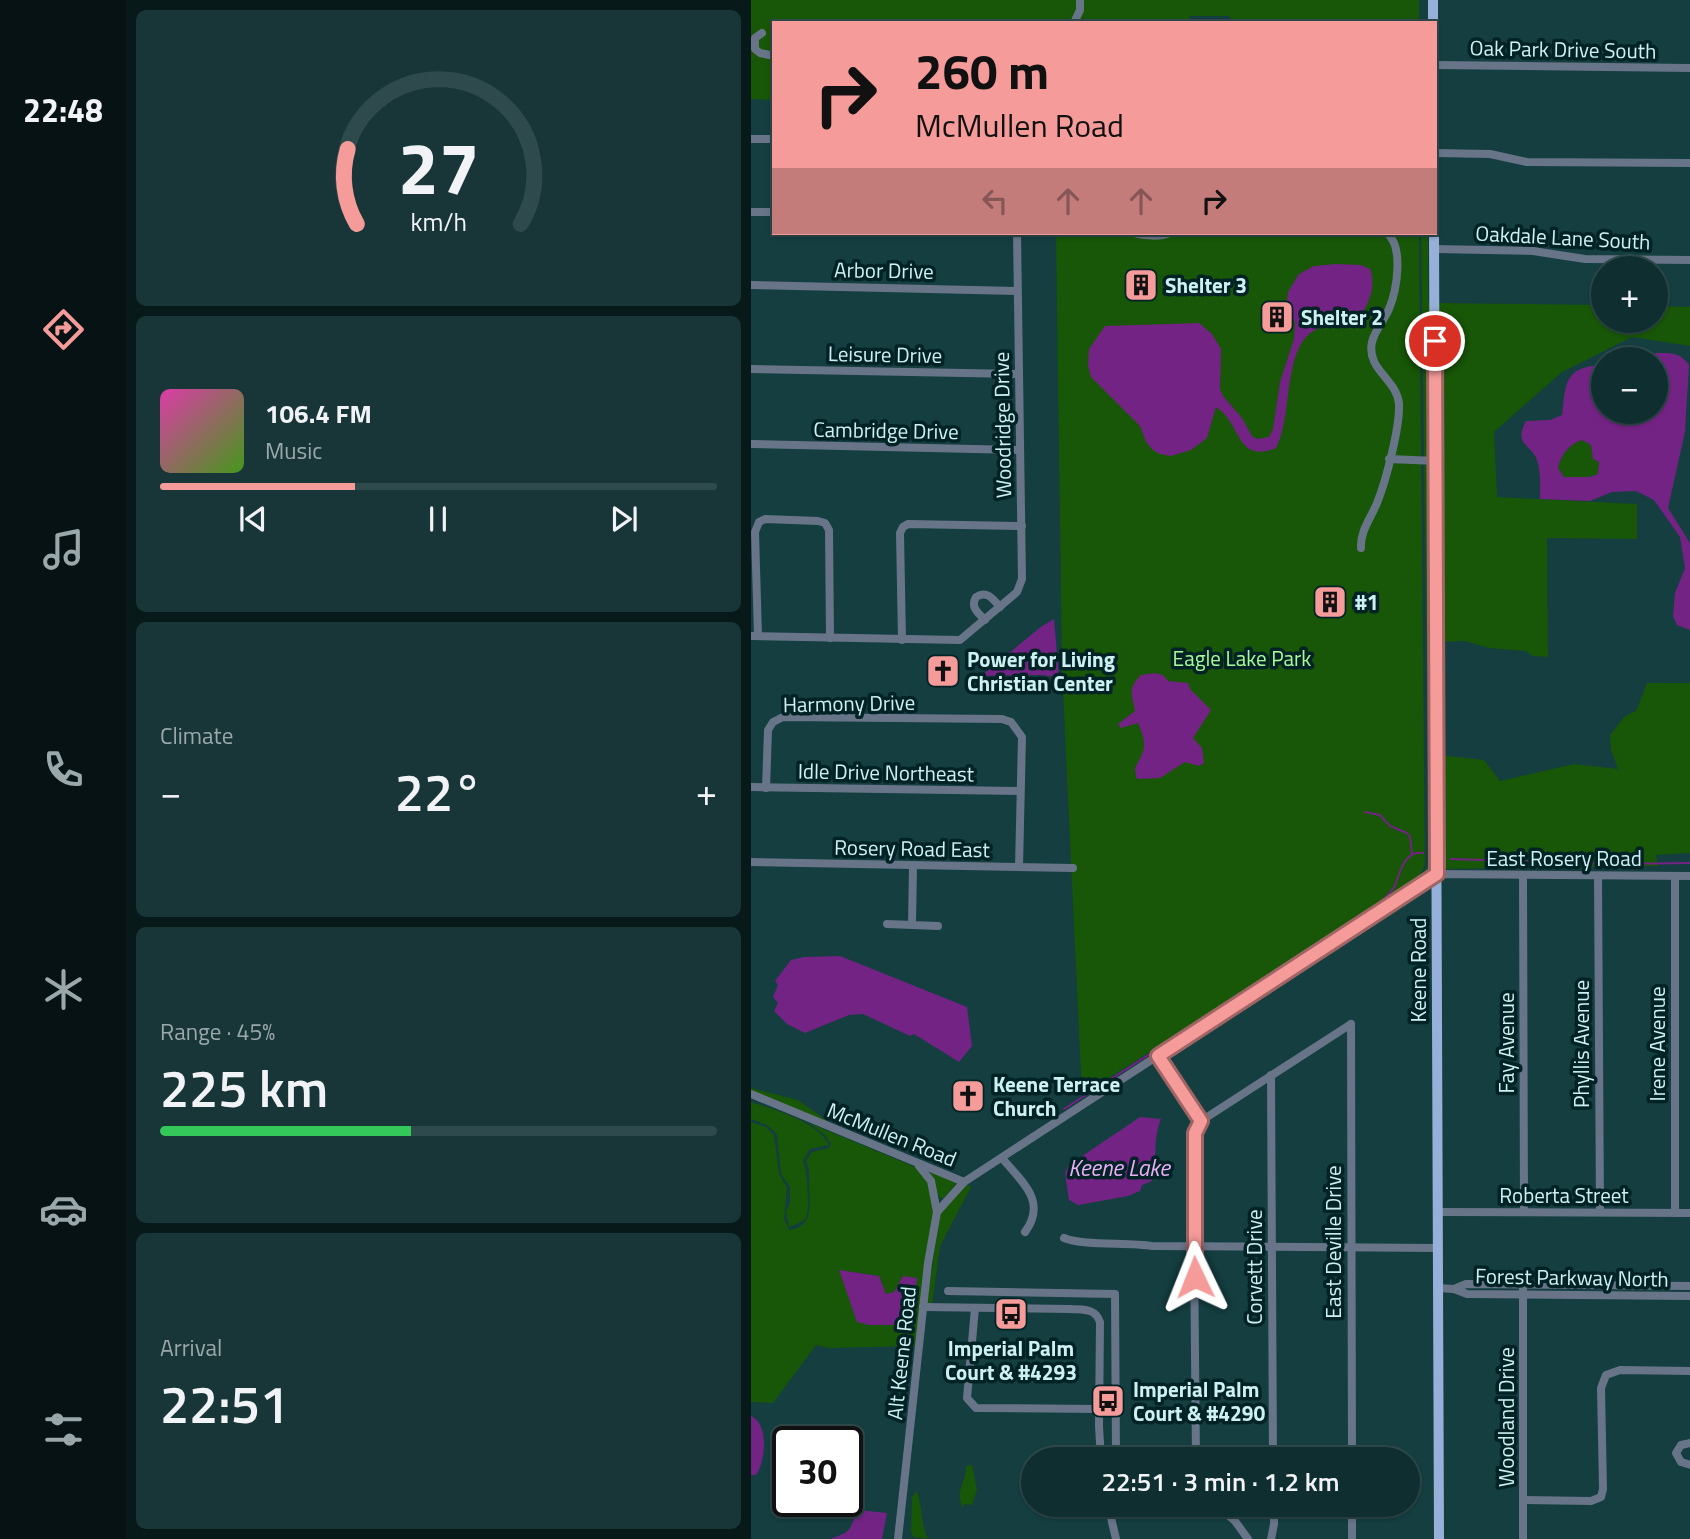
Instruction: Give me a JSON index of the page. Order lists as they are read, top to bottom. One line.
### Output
{"streets":{"main road":["Keene Road"],"street":["Oak Park Drive South","Oakdale Lane South","Arbor Drive","Leisure Drive","Woodridge Drive","Cambridge Drive","Harmony Drive","Idle Drive Northeast","Rosery Road East","East Rosery Road","Fay Avenue","Phyllis Avenue","Irene Avenue","McMullen Road","Roberta Street","East Deville Drive","Corvett Drive","Forest Parkway North","Alt Keene Road","Woodland Drive"]},"crossings":[["Oakdale Lane South","Keene Road"],["Arbor Drive","Woodridge Drive"],["Leisure Drive","Woodridge Drive"],["Woodridge Drive","Cambridge Drive"],["Harmony Drive","Idle Drive Northeast"],["Harmony Drive","Rosery Road East"],["East Rosery Road","Keene Road"],["East Rosery Road","Fay Avenue"],["East Rosery Road","Phyllis Avenue"],["East Rosery Road","Irene Avenue"],["East Rosery Road","McMullen Road"],["Keene Road","McMullen Road"],["Keene Road","Roberta Street"],["Keene Road","Forest Parkway North"],["Fay Avenue","Roberta Street"],["Phyllis Avenue","Roberta Street"],["Irene Avenue","Roberta Street"],["East Deville Drive","Corvett Drive"],["Forest Parkway North","Woodland Drive"]],"water":["Keene Lake"],"parks":["Eagle Lake Park"],"places":{"building":["Shelter 3","Shelter 2","#1"],"church":["Power for Living Christian Center","Keene Terrace Church"],"bus stop":["Imperial Palm Court & #4293","Imperial Palm Court & #4290"]},"page":{"tabs":"22:48","turn":["260 m","McMullen Road"],"map_buttons":["+","−"],"song":["106.4 FM","Music"],"tile":["Climate",["Range · 45%","225 km"],["Arrival","22:51"]],"heat":["−","22°","+"],"limit":"30","trip":"22:51 · 3 min · 1.2 km","gauge":["27","km/h"]}}
